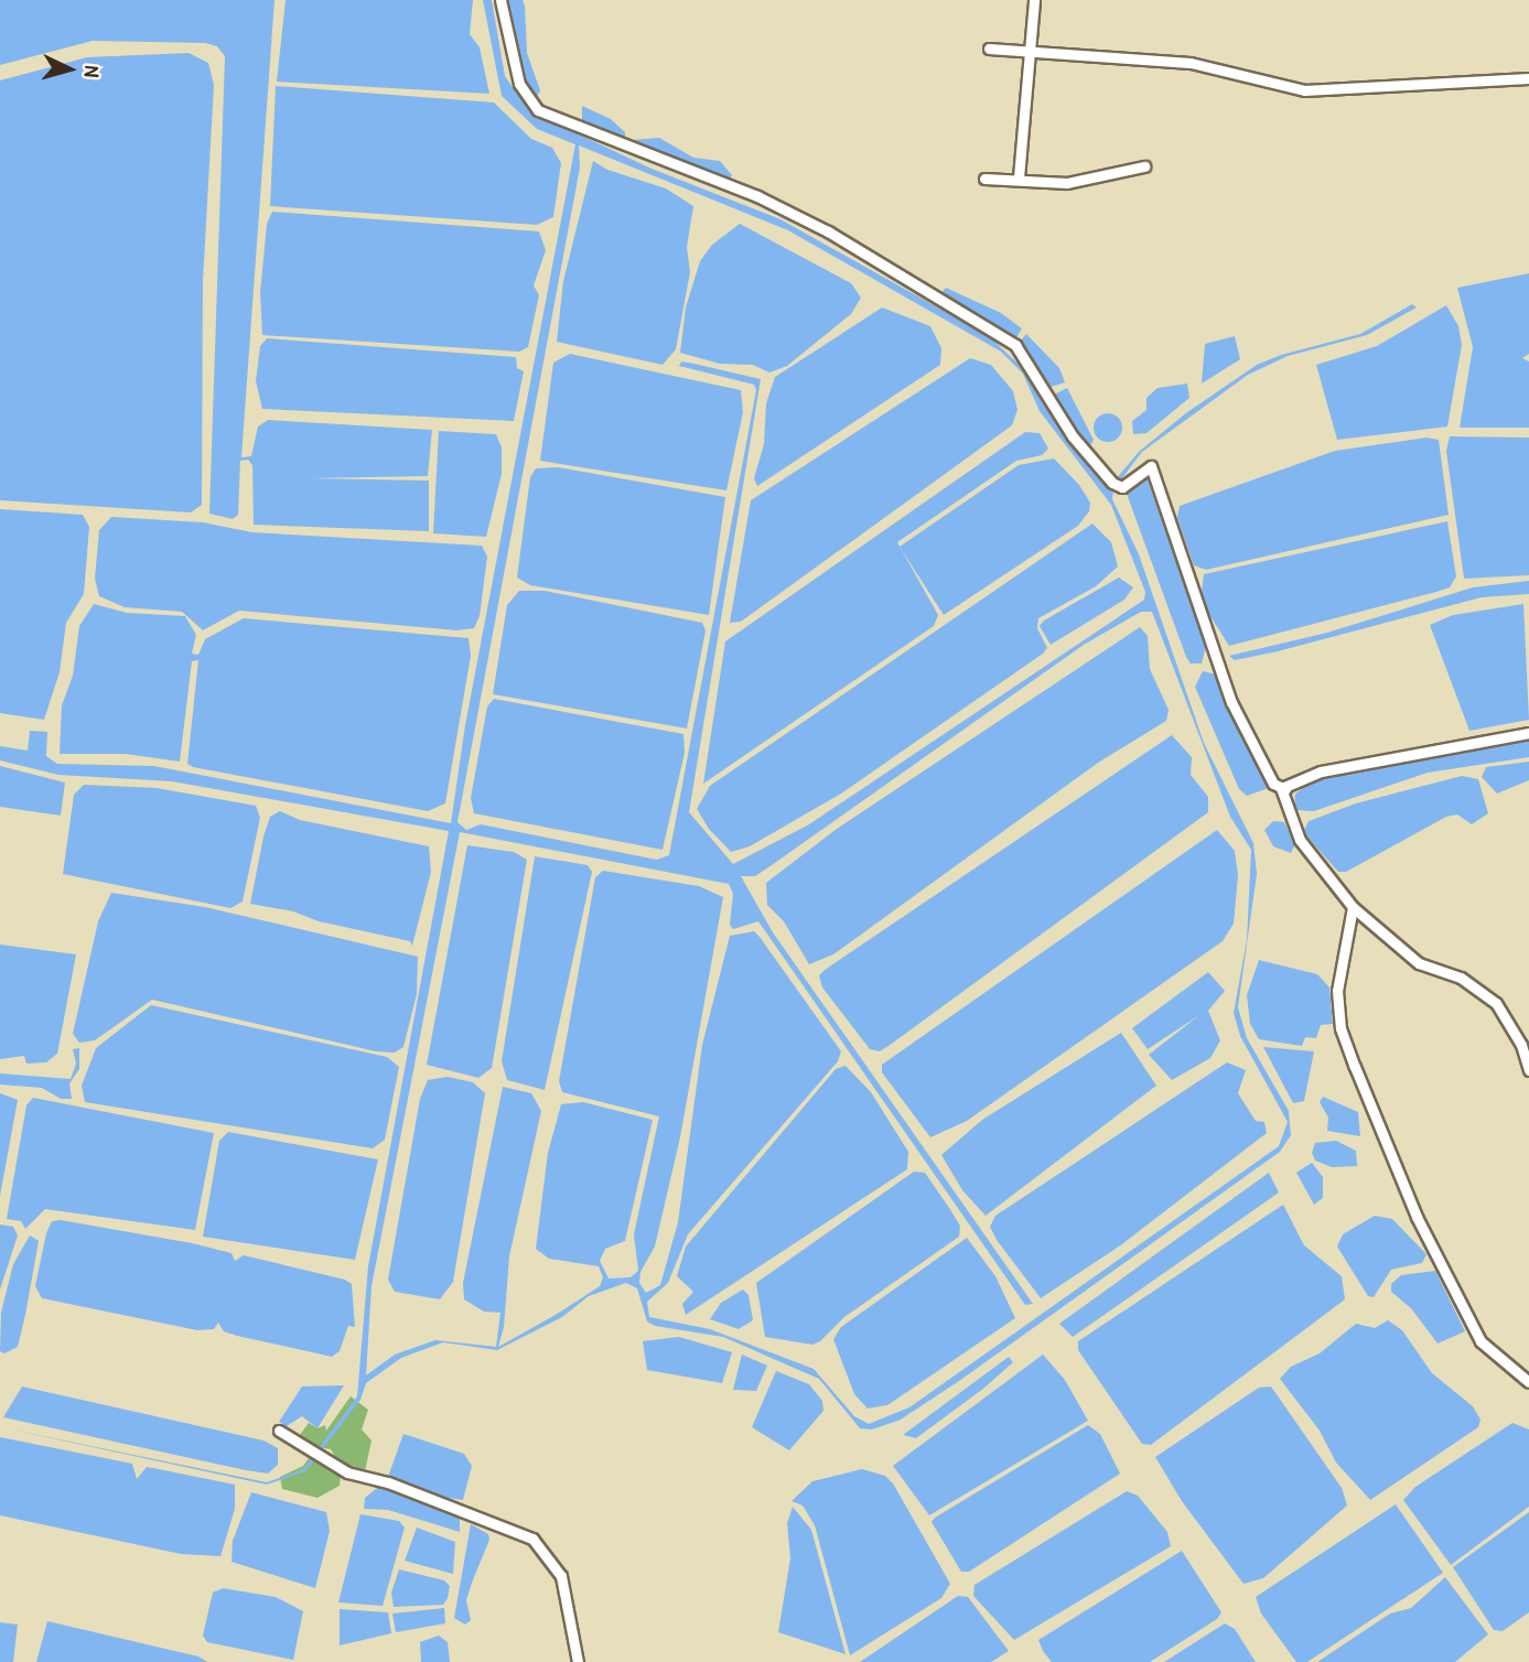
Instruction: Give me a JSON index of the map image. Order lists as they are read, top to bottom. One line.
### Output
{"north":"right"}
